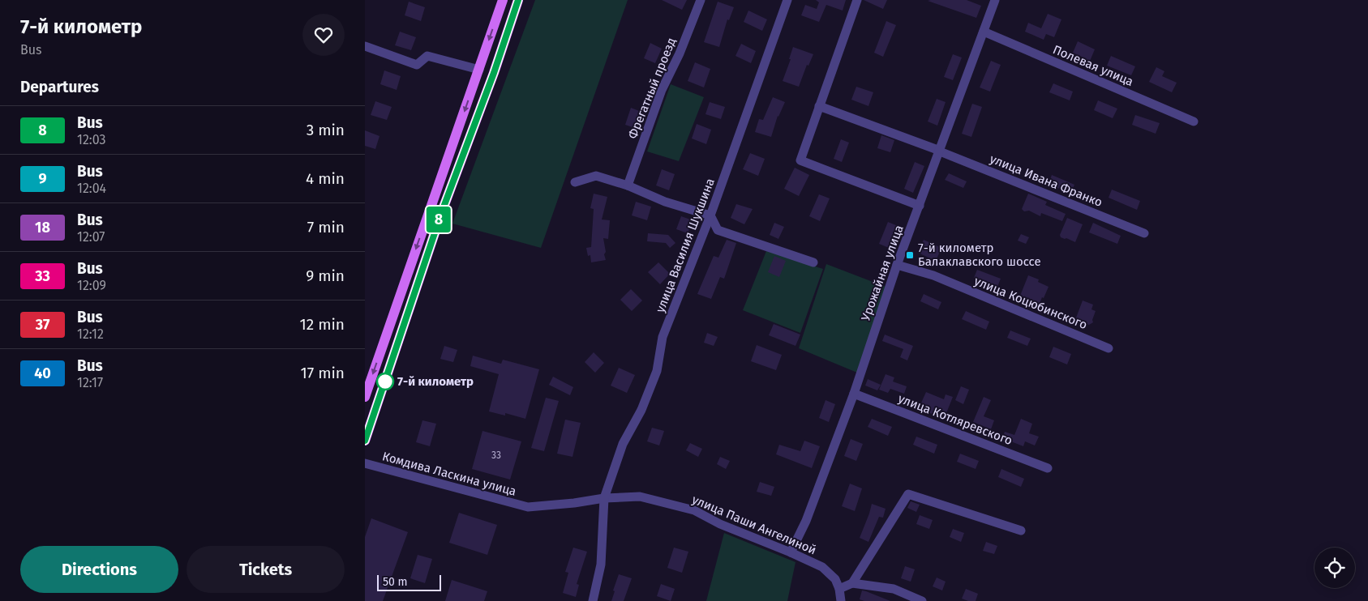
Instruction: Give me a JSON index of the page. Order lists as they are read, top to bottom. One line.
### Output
{"streets":{"street":["Полевая улица","Фрегатный проезд","улица Ивана Франко","улица Василия Шукшина","Урожайная улица","улица Коцюбинского","улица Котляревского","Комдива Ласкина улица","улица Паши Ангелиной"]},"crossings":[["Полевая улица","Урожайная улица"],["улица Ивана Франко","Урожайная улица"],["улица Василия Шукшина","улица Паши Ангелиной"],["Урожайная улица","улица Коцюбинского"],["Урожайная улица","улица Котляревского"],["Урожайная улица","улица Паши Ангелиной"],["Комдива Ласкина улица","улица Паши Ангелиной"]],"places":{"transit":["7-й километр Балаклавского шоссе"],"other":["7-й километр"]},"lines":["bus line 8"],"house_numbers":["33"],"scale_bar":"50 m","page":{"heading":[["7-й километр","Bus"],"Departures"],"on_map":"8","list":[{"mark":"8","name":"Bus","note":"12:03","value":"3 min"},{"mark":"9","name":"Bus","note":"12:04","value":"4 min"},{"mark":"18","name":"Bus","note":"12:07","value":"7 min"},{"mark":"33","name":"Bus","note":"12:09","value":"9 min"},{"mark":"37","name":"Bus","note":"12:12","value":"12 min"},{"mark":"40","name":"Bus","note":"12:17","value":"17 min"}],"buttons":["Directions","Tickets"],"scale":"50 m"}}
